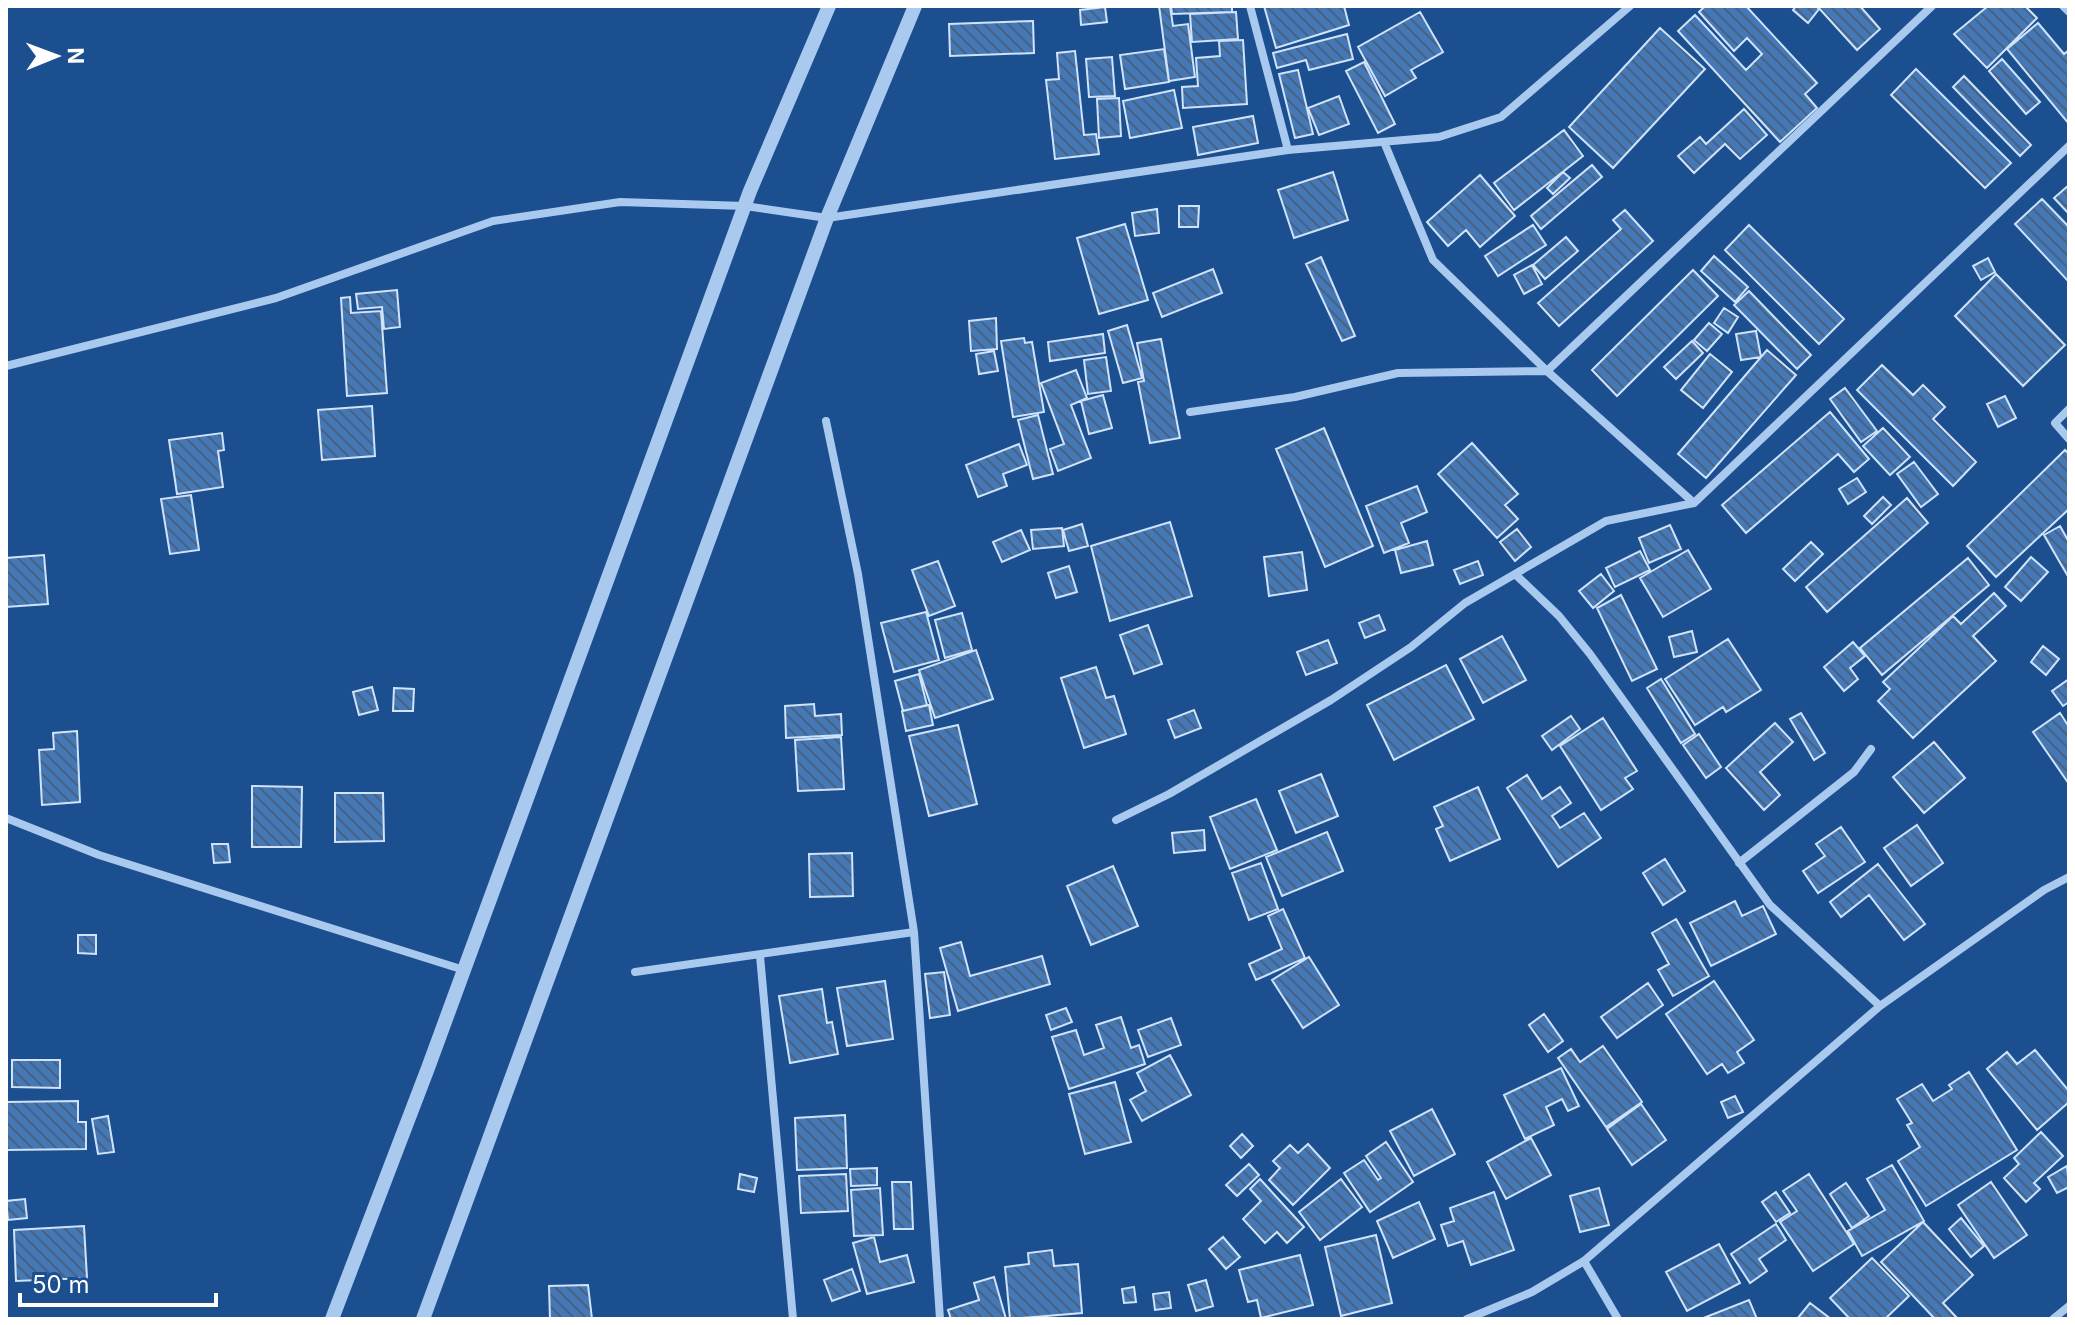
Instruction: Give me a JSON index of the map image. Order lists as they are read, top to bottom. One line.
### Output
{"scale_bar":"50 m","north":"right"}
